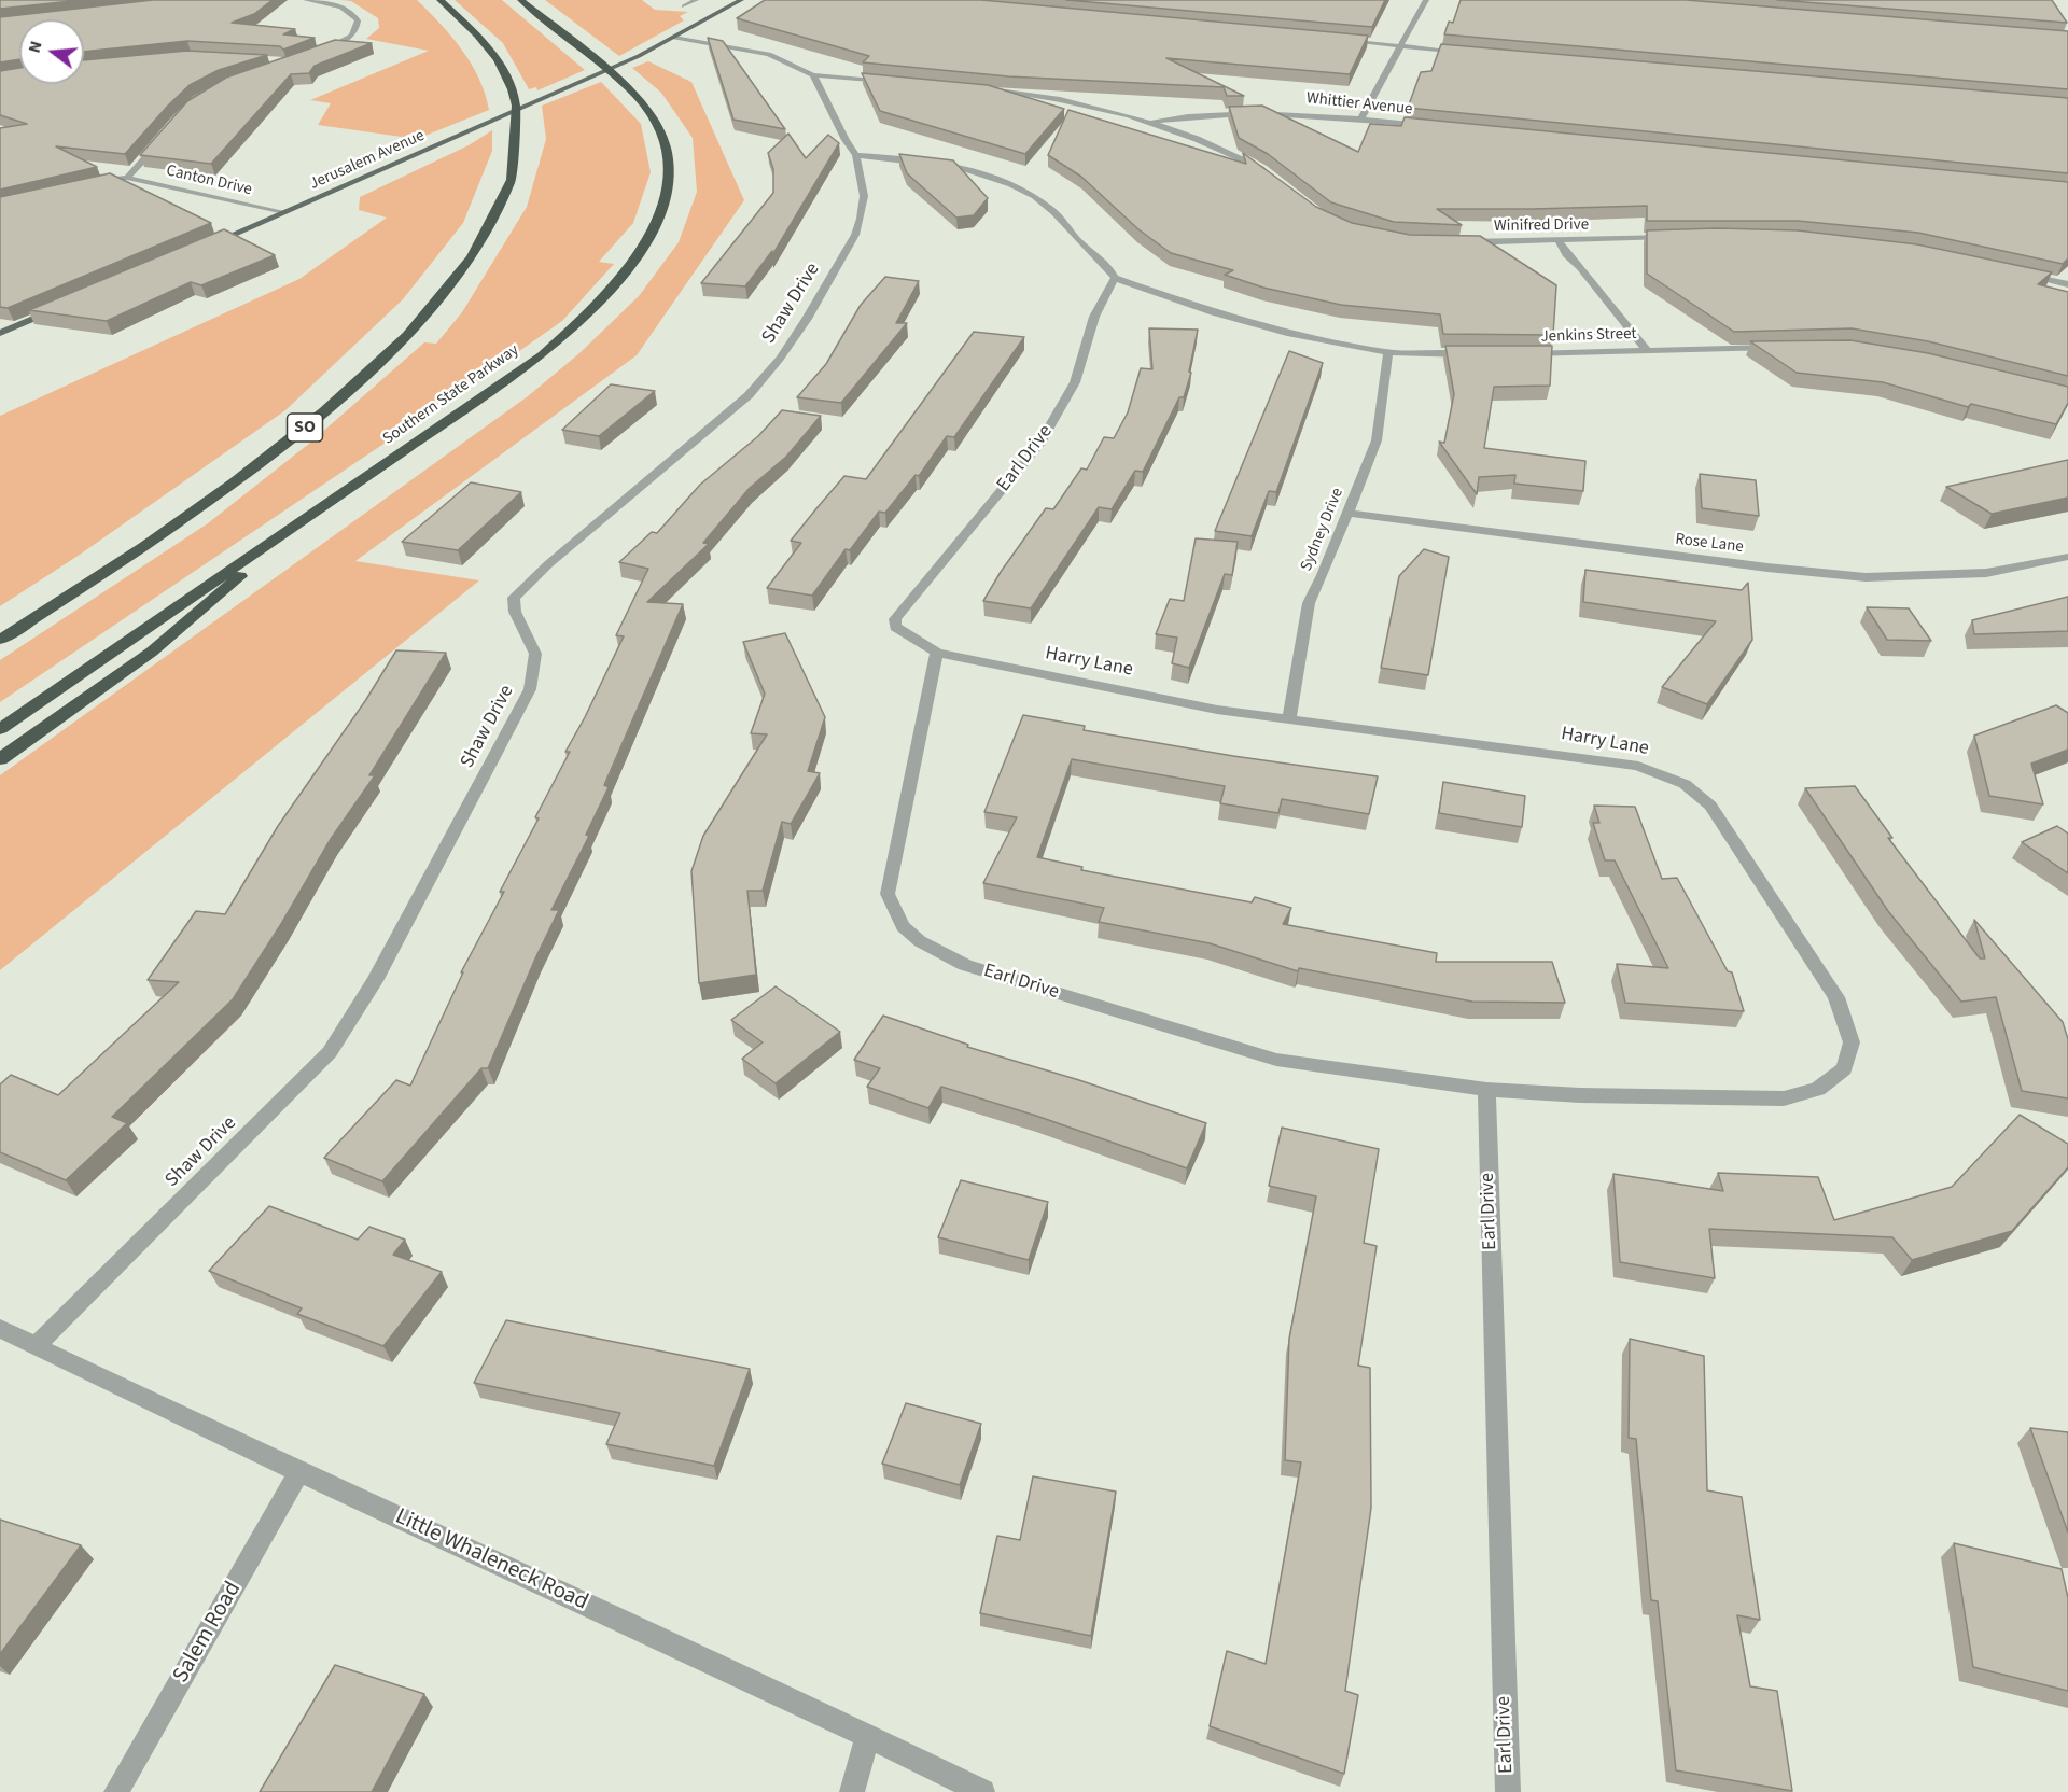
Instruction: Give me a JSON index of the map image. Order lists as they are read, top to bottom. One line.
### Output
{"streets":{"highway":["Southern State Parkway","SO"],"main road":["Jerusalem Avenue"],"street":["Whittier Avenue","Canton Drive","Winifred Drive","Shaw Drive","Jenkins Street","Earl Drive","Sydney Drive","Rose Lane","Harry Lane","Little Whaleneck Road","Salem Road"]},"crossings":[["Jerusalem Avenue","Canton Drive"],["Shaw Drive","Little Whaleneck Road"],["Earl Drive","Harry Lane"],["Sydney Drive","Rose Lane"],["Sydney Drive","Harry Lane"],["Little Whaleneck Road","Salem Road"]],"north":"left"}
